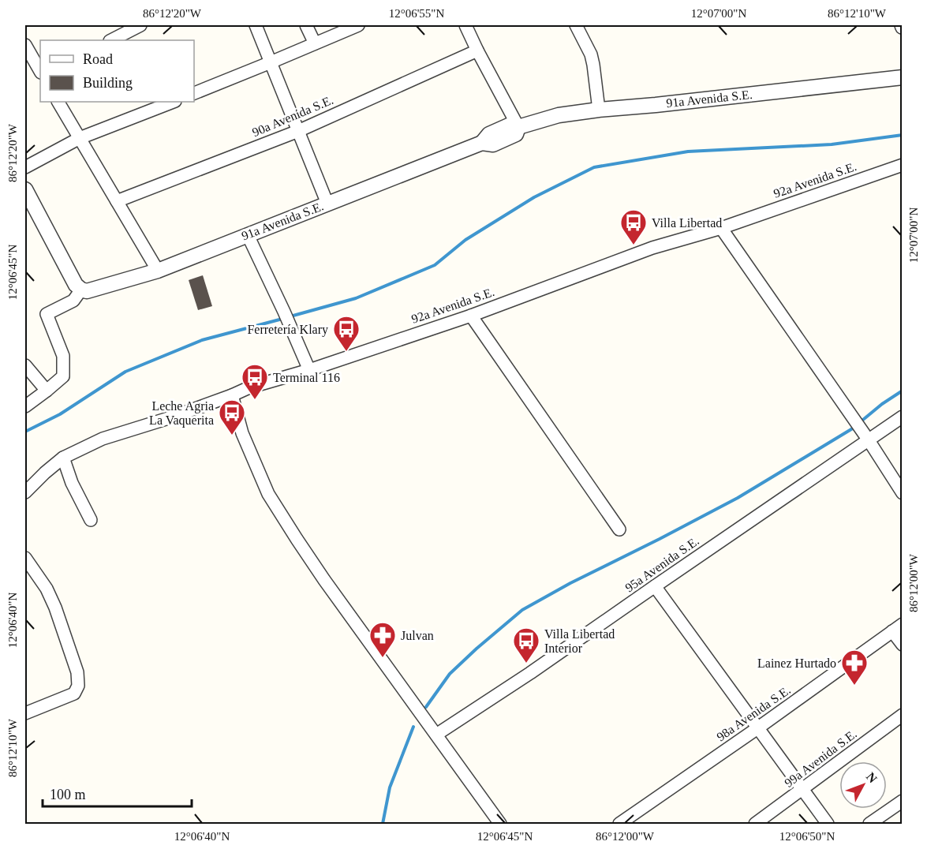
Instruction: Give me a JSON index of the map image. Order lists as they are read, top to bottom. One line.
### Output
{"streets":{"street":["91a Avenida S.E.","90a Avenida S.E.","92a Avenida S.E.","95a Avenida S.E.","98a Avenida S.E.","99a Avenida S.E."]},"places":{"bus stop":["Villa Libertad","Ferretería Klary","Terminal 116","Leche Agria La Vaquerita","Villa Libertad Interior"],"pharmacy":["Julvan","Lainez Hurtado"]},"legend":["Road","Building"],"scale_bar":"100 m","north":"top right","coordinates":["86°12'20\"W","12°06'55\"N","12°07'00\"N","86°12'10\"W","12°06'45\"N","86°12'00\"W","12°06'40\"N","12°06'50\"N"]}
